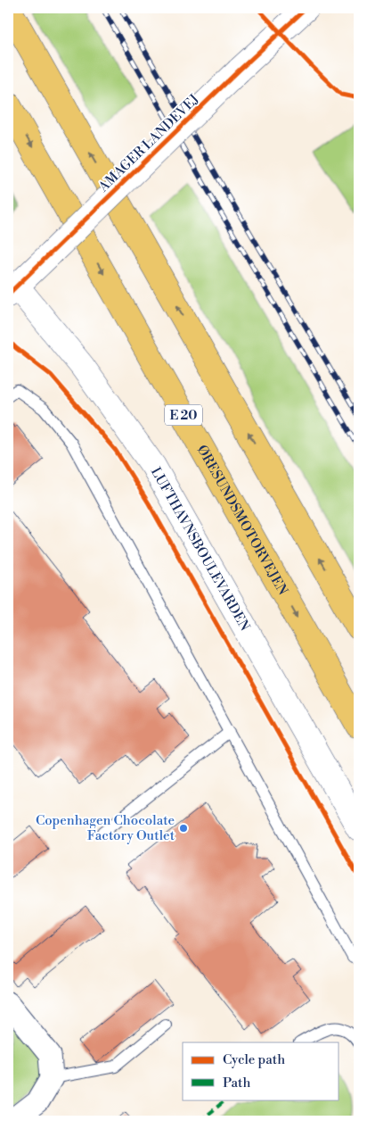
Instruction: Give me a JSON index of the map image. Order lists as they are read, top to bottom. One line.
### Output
{"streets":{"highway":["E 20","ØRESUNDSMOTORVEJEN"],"street":["AMAGER LANDEVEJ","LUFTHAVNSBOULEVARDEN"]},"crossings":[["AMAGER LANDEVEJ","LUFTHAVNSBOULEVARDEN"]],"places":["Copenhagen Chocolate Factory Outlet"],"legend":["Cycle path","Path"]}
